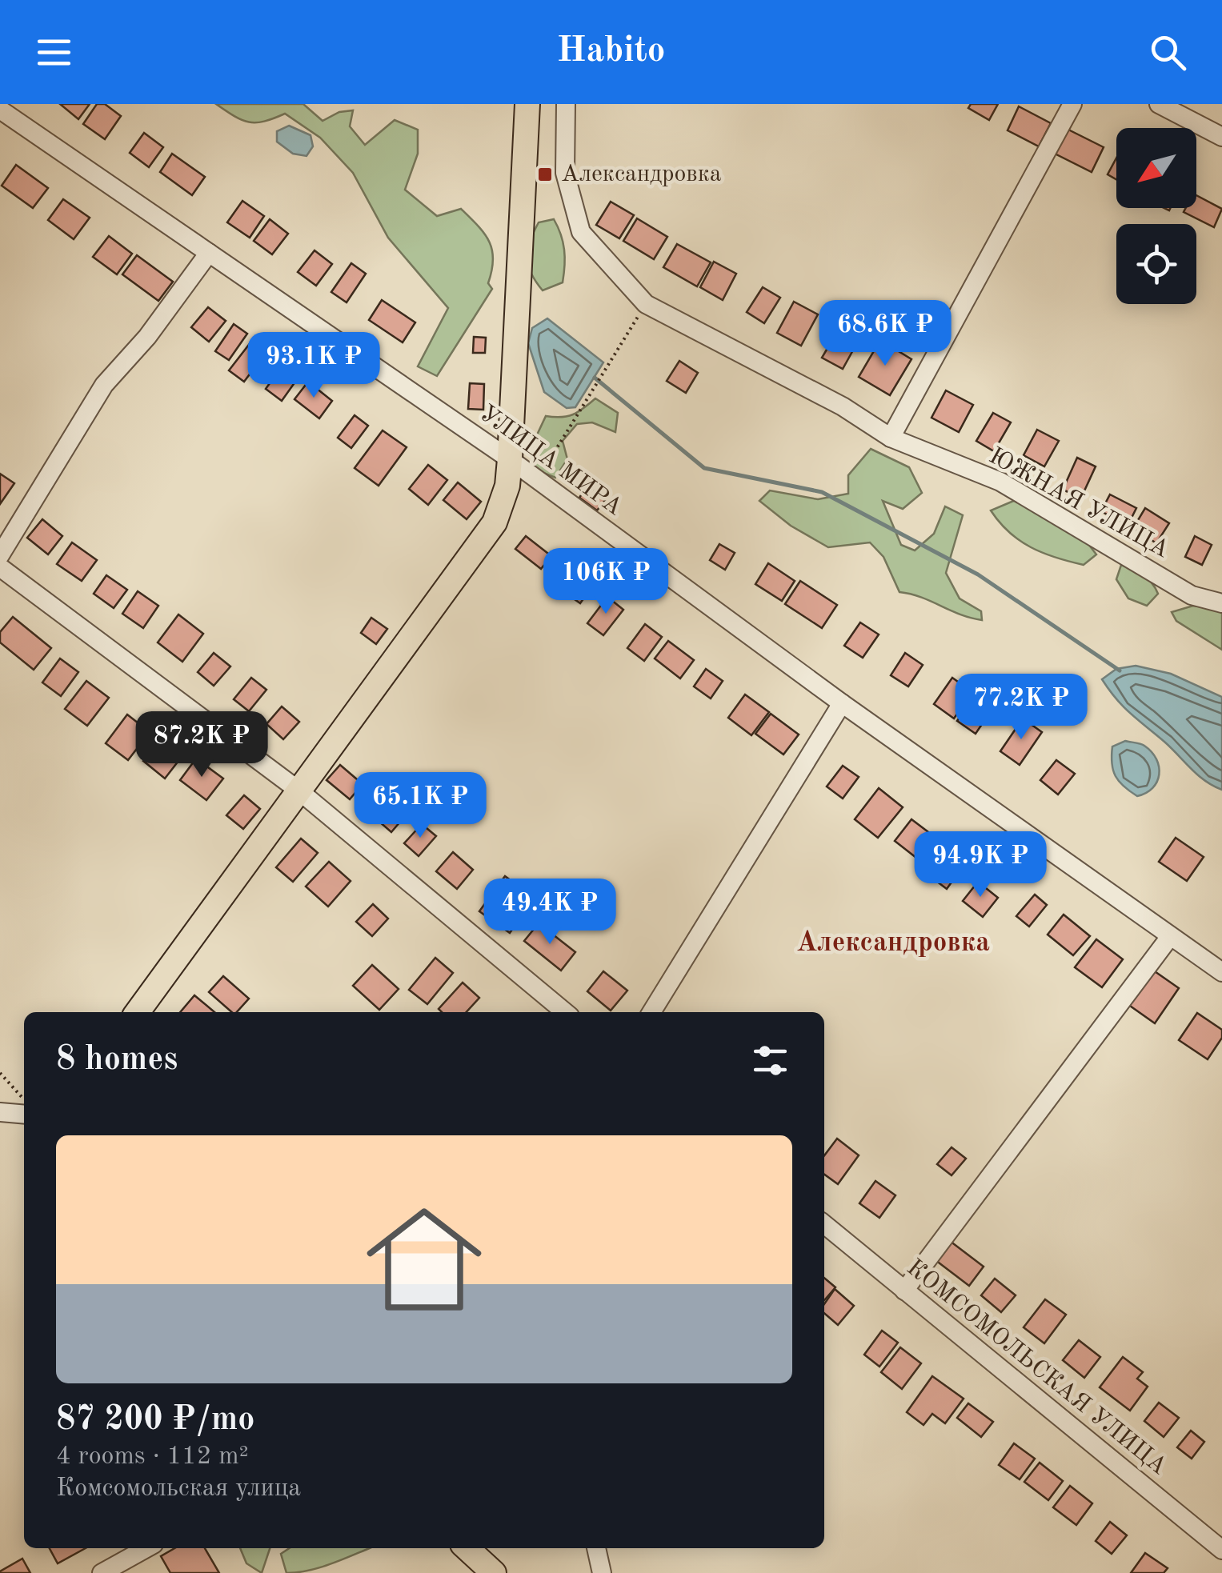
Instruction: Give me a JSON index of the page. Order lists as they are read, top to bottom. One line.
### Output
{"streets":{"street":["УЛИЦА МИРА","ЮЖНАЯ УЛИЦА","КОМСОМОЛЬСКАЯ УЛИЦА"]},"districts":["Александровка"],"places":{"transit":["Александровка"]},"north":"bottom left","page":{"header":"Habito","price":["68.6K ₽","93.1K ₽","106K ₽","77.2K ₽","87.2K ₽","65.1K ₽","94.9K ₽","49.4K ₽"],"heading":"8 homes","list":[{"name":"87 200 ₽/mo","note":"4 rooms · 112 m² · Комсомольская улица"}]}}
